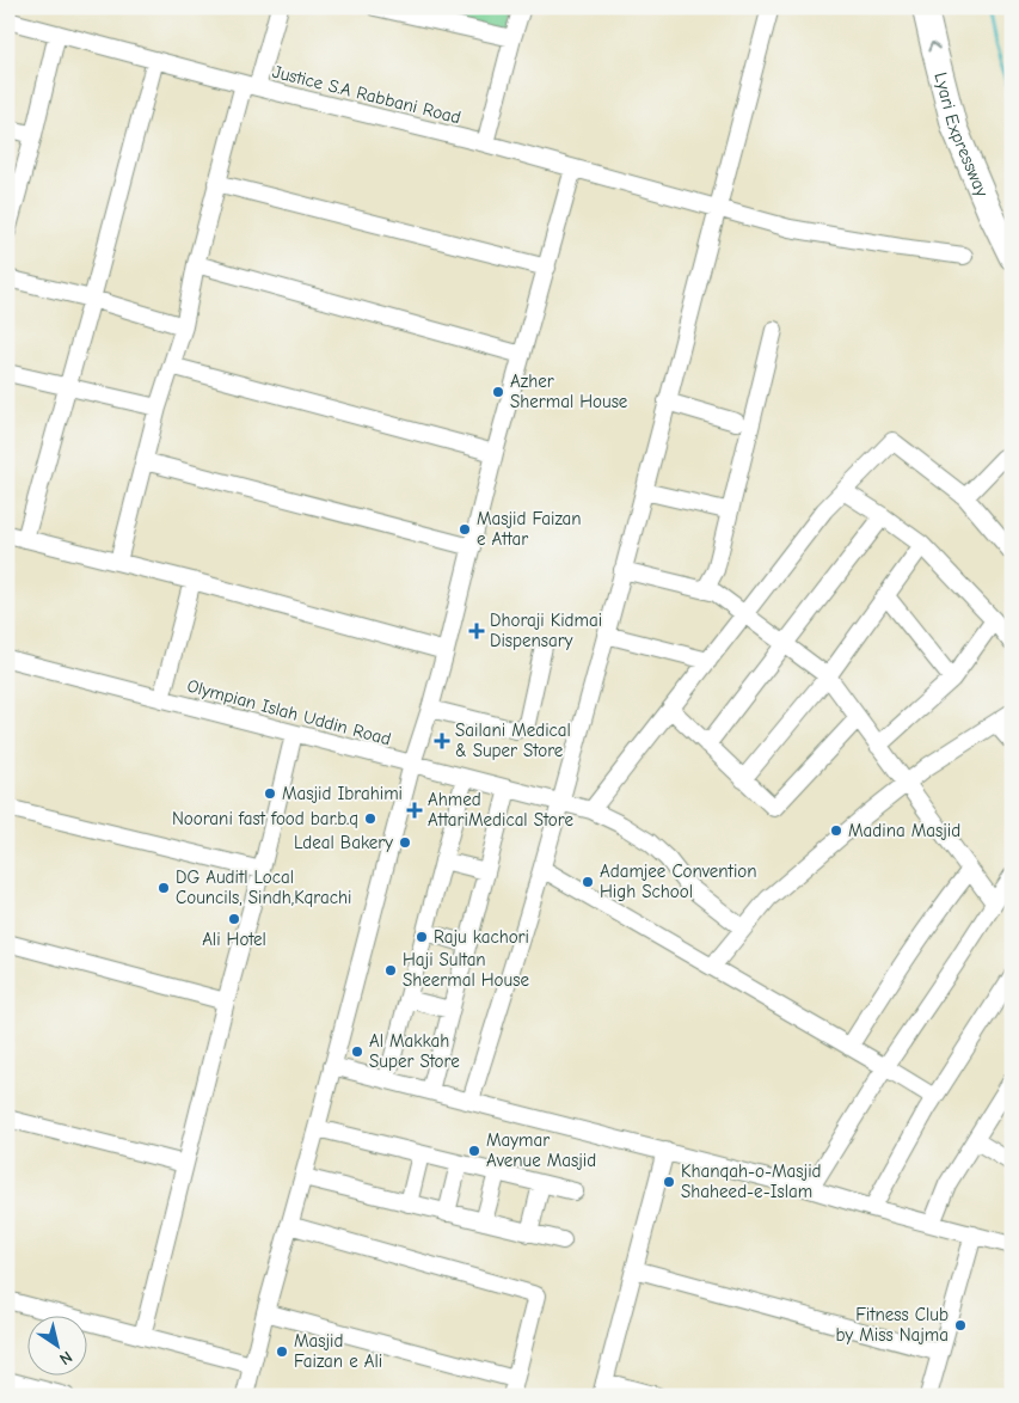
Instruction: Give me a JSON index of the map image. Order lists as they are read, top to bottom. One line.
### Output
{"streets":{"highway":["Lyari Expressway"],"street":["Justice S.A Rabbani Road","Olympian Islah Uddin Road"]},"one_way":["Lyari Expressway"],"places":{"other":["Azher Shermal House","Masjid Faizan e Attar","Masjid Ibrahimi","Noorani fast food bar.b.q","Madina Masjid","Ldeal Bakery","Adamjee Convention High School","DG Auditl Local Councils, Sindh,Kqrachi","Ali Hotel","Raju kachori","Haji Sultan Sheermal House","Al Makkah Super Store","Maymar Avenue Masjid","Khanqah-o-Masjid Shaheed-e-Islam","Fitness Club by Miss Najma","Masjid Faizan e Ali"],"health":["Dhoraji Kidmai Dispensary","Sailani Medical & Super Store","Ahmed AttariMedical Store"]},"north":"bottom right"}
